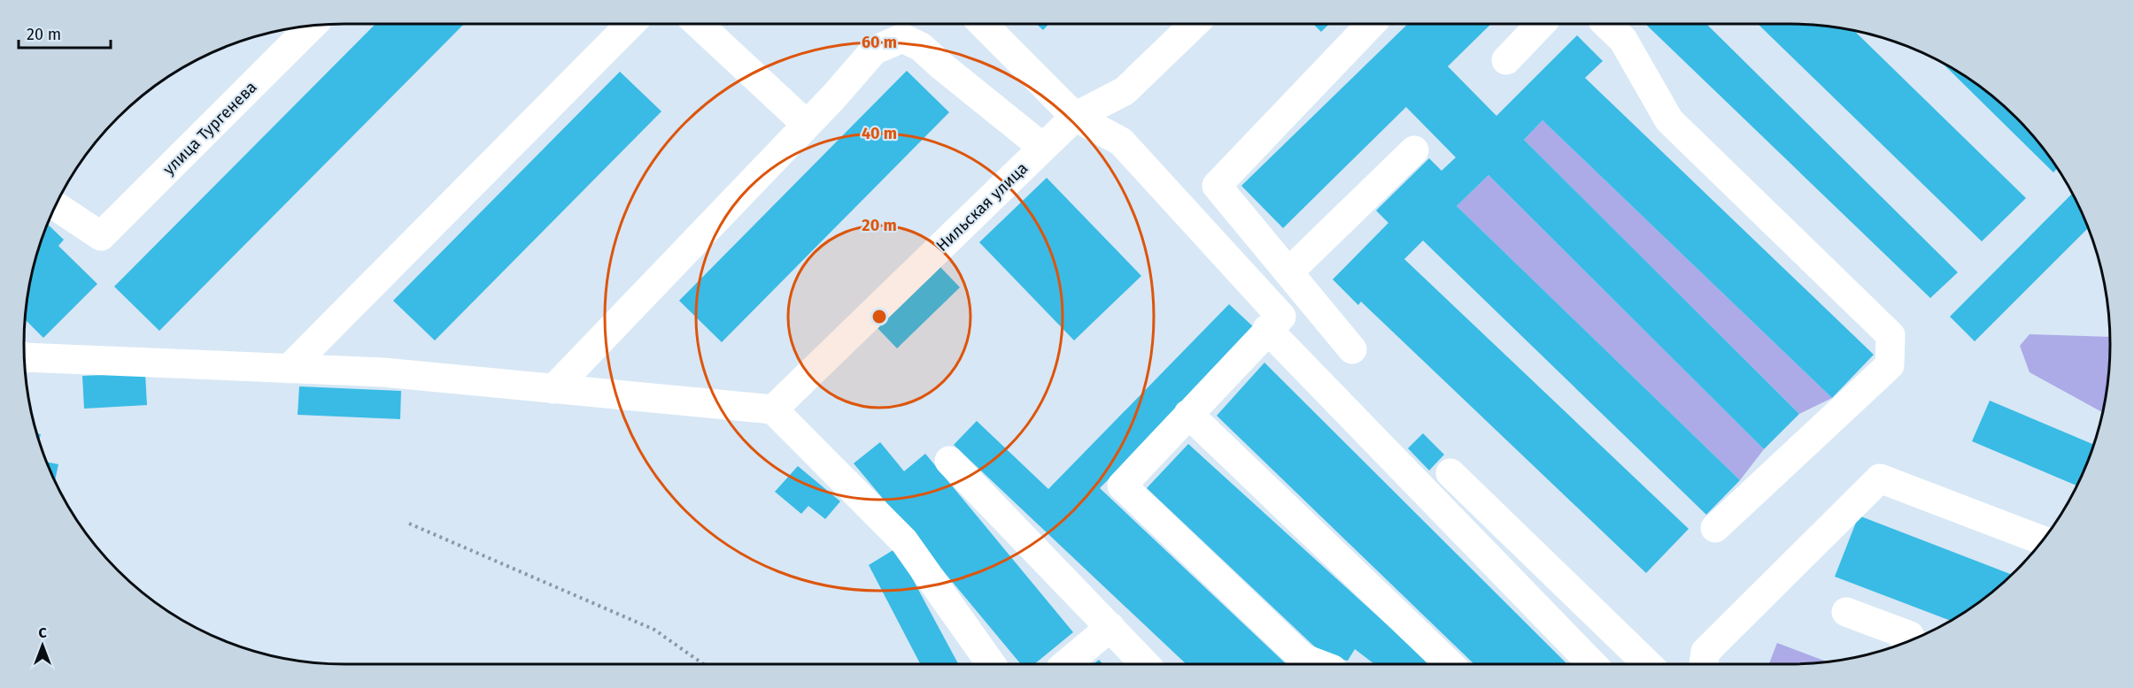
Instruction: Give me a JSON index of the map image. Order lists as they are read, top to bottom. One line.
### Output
{"streets":{"street":["улица Тургенева","Нильская улица"]},"scale_bar":"20 m","north":"top","rings":["60 m","40 m","20 m"]}
